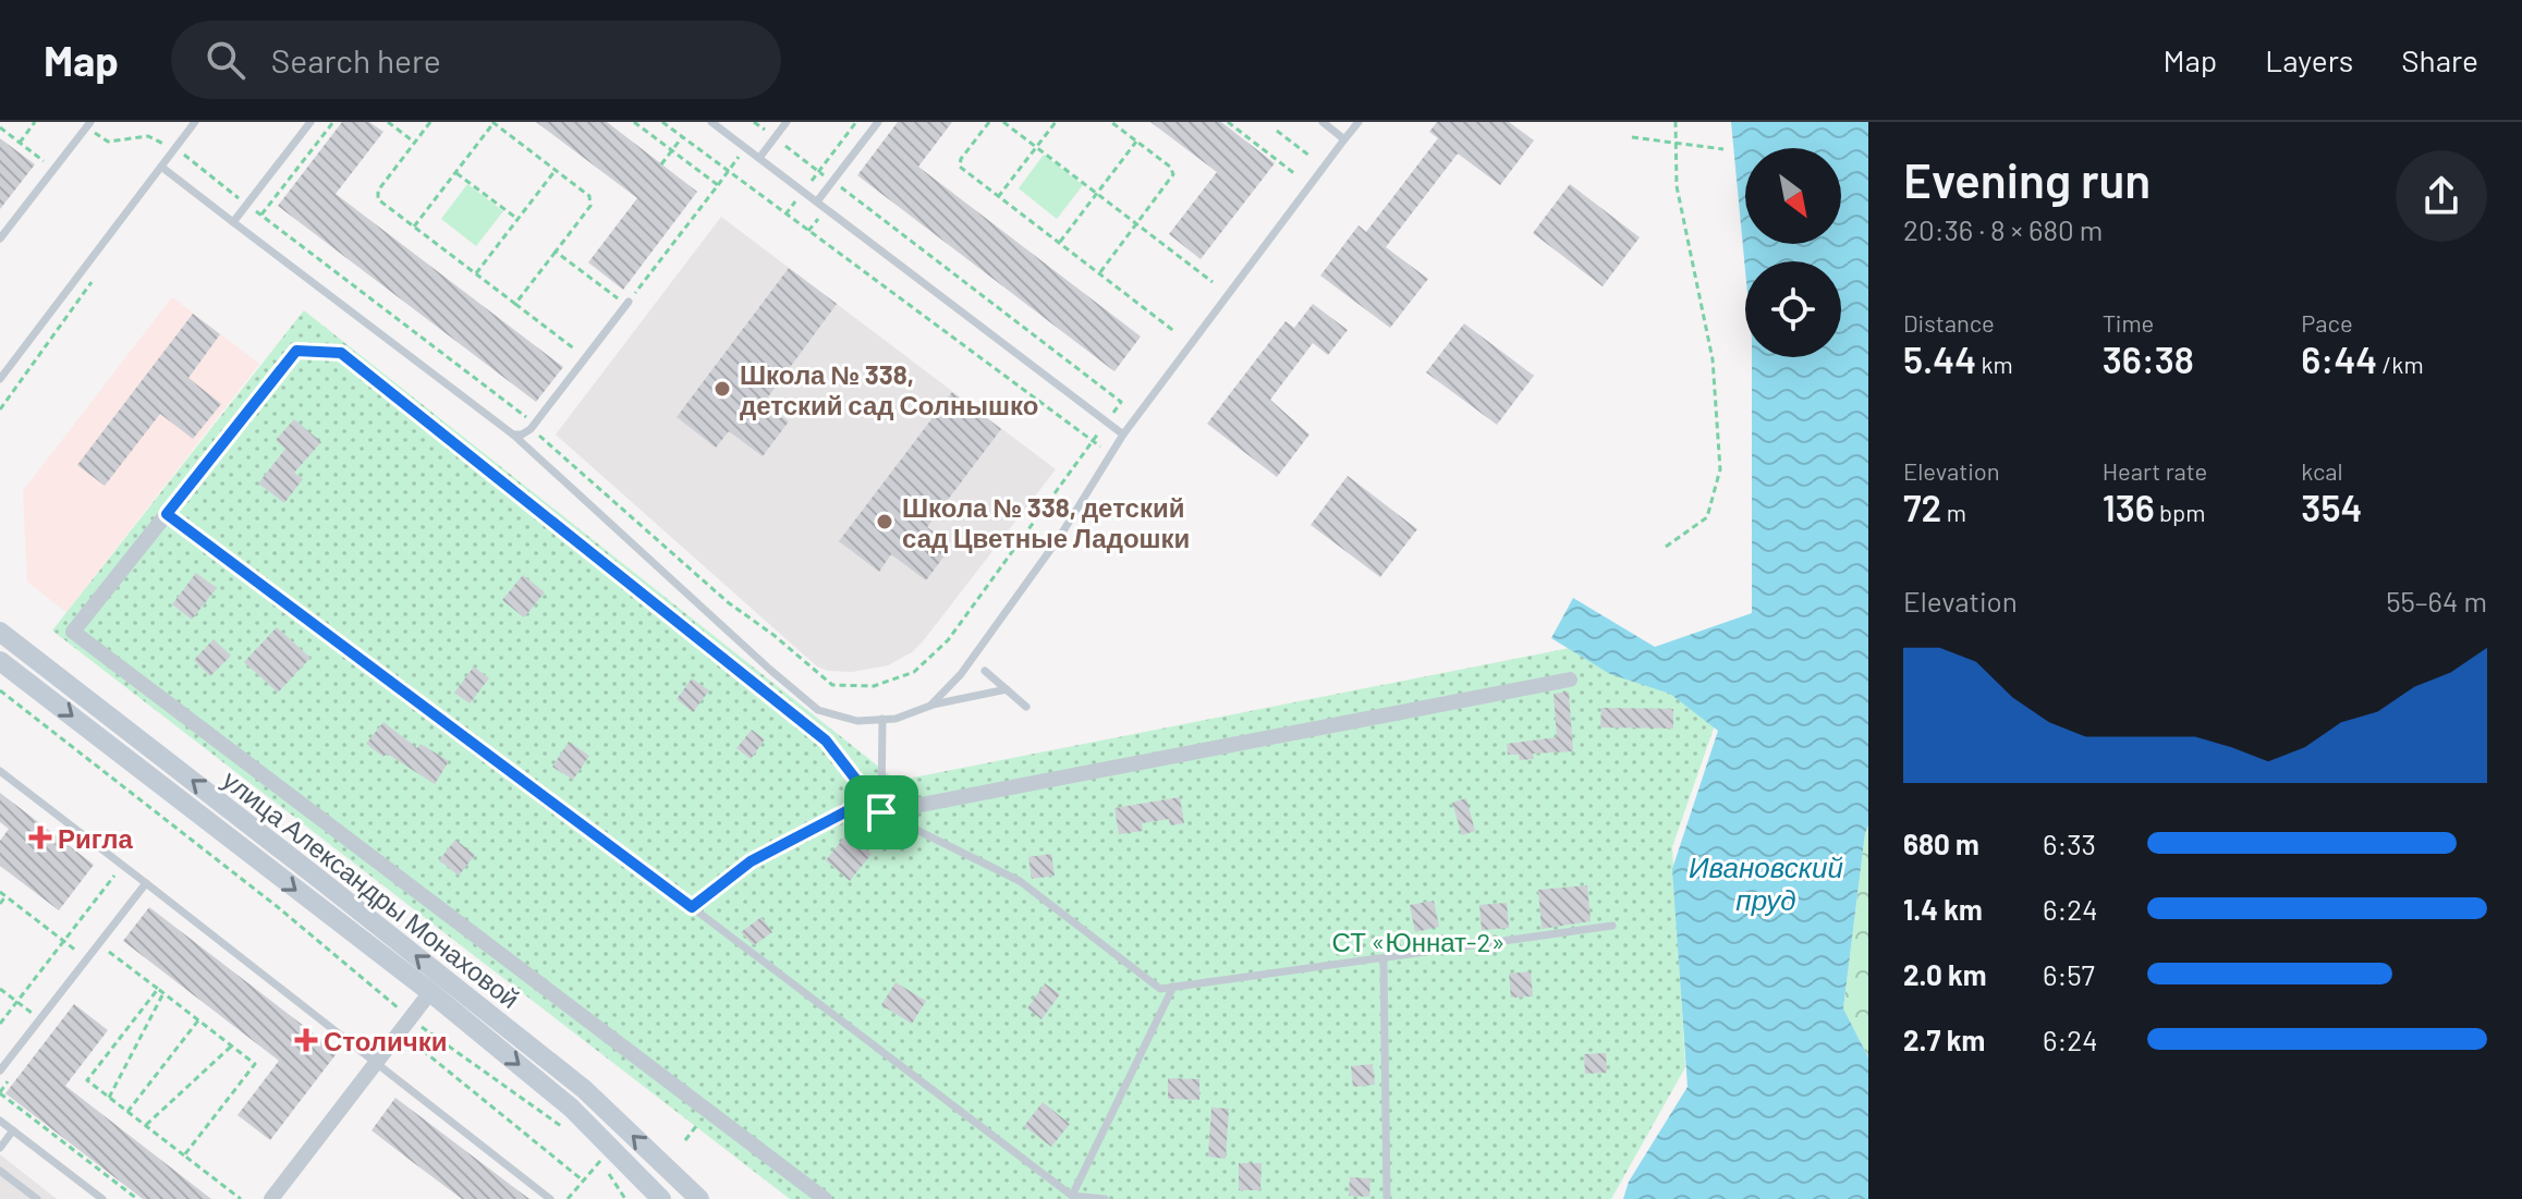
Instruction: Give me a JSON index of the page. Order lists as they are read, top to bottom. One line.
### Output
{"streets":{"main road":["улица Александры Монаховой"]},"water":["Ивановский пруд"],"parks":["СТ «Юннат-2»"],"places":{"other":["Школа № 338, детский сад Солнышко","Школа № 338, детский сад Цветные Ладошки"],"health":["Ригла","Столички"]},"north":"bottom right","page":{"header":"Map","search":"Search here","nav":["Map","Layers","Share"],"heading":["Evening run","20:36 · 8 × 680 m"],"stats":[["Distance","5.44 km"],["Time","36:38"],["Pace","6:44 /km"],["Elevation","72 m"],["Heart rate","136 bpm"],["kcal","354"]],"chart":["Elevation","55–64 m"],"list":[{"name":"680 m","note":"6:33"},{"name":"1.4 km","note":"6:24"},{"name":"2.0 km","note":"6:57"},{"name":"2.7 km","note":"6:24"}]}}
